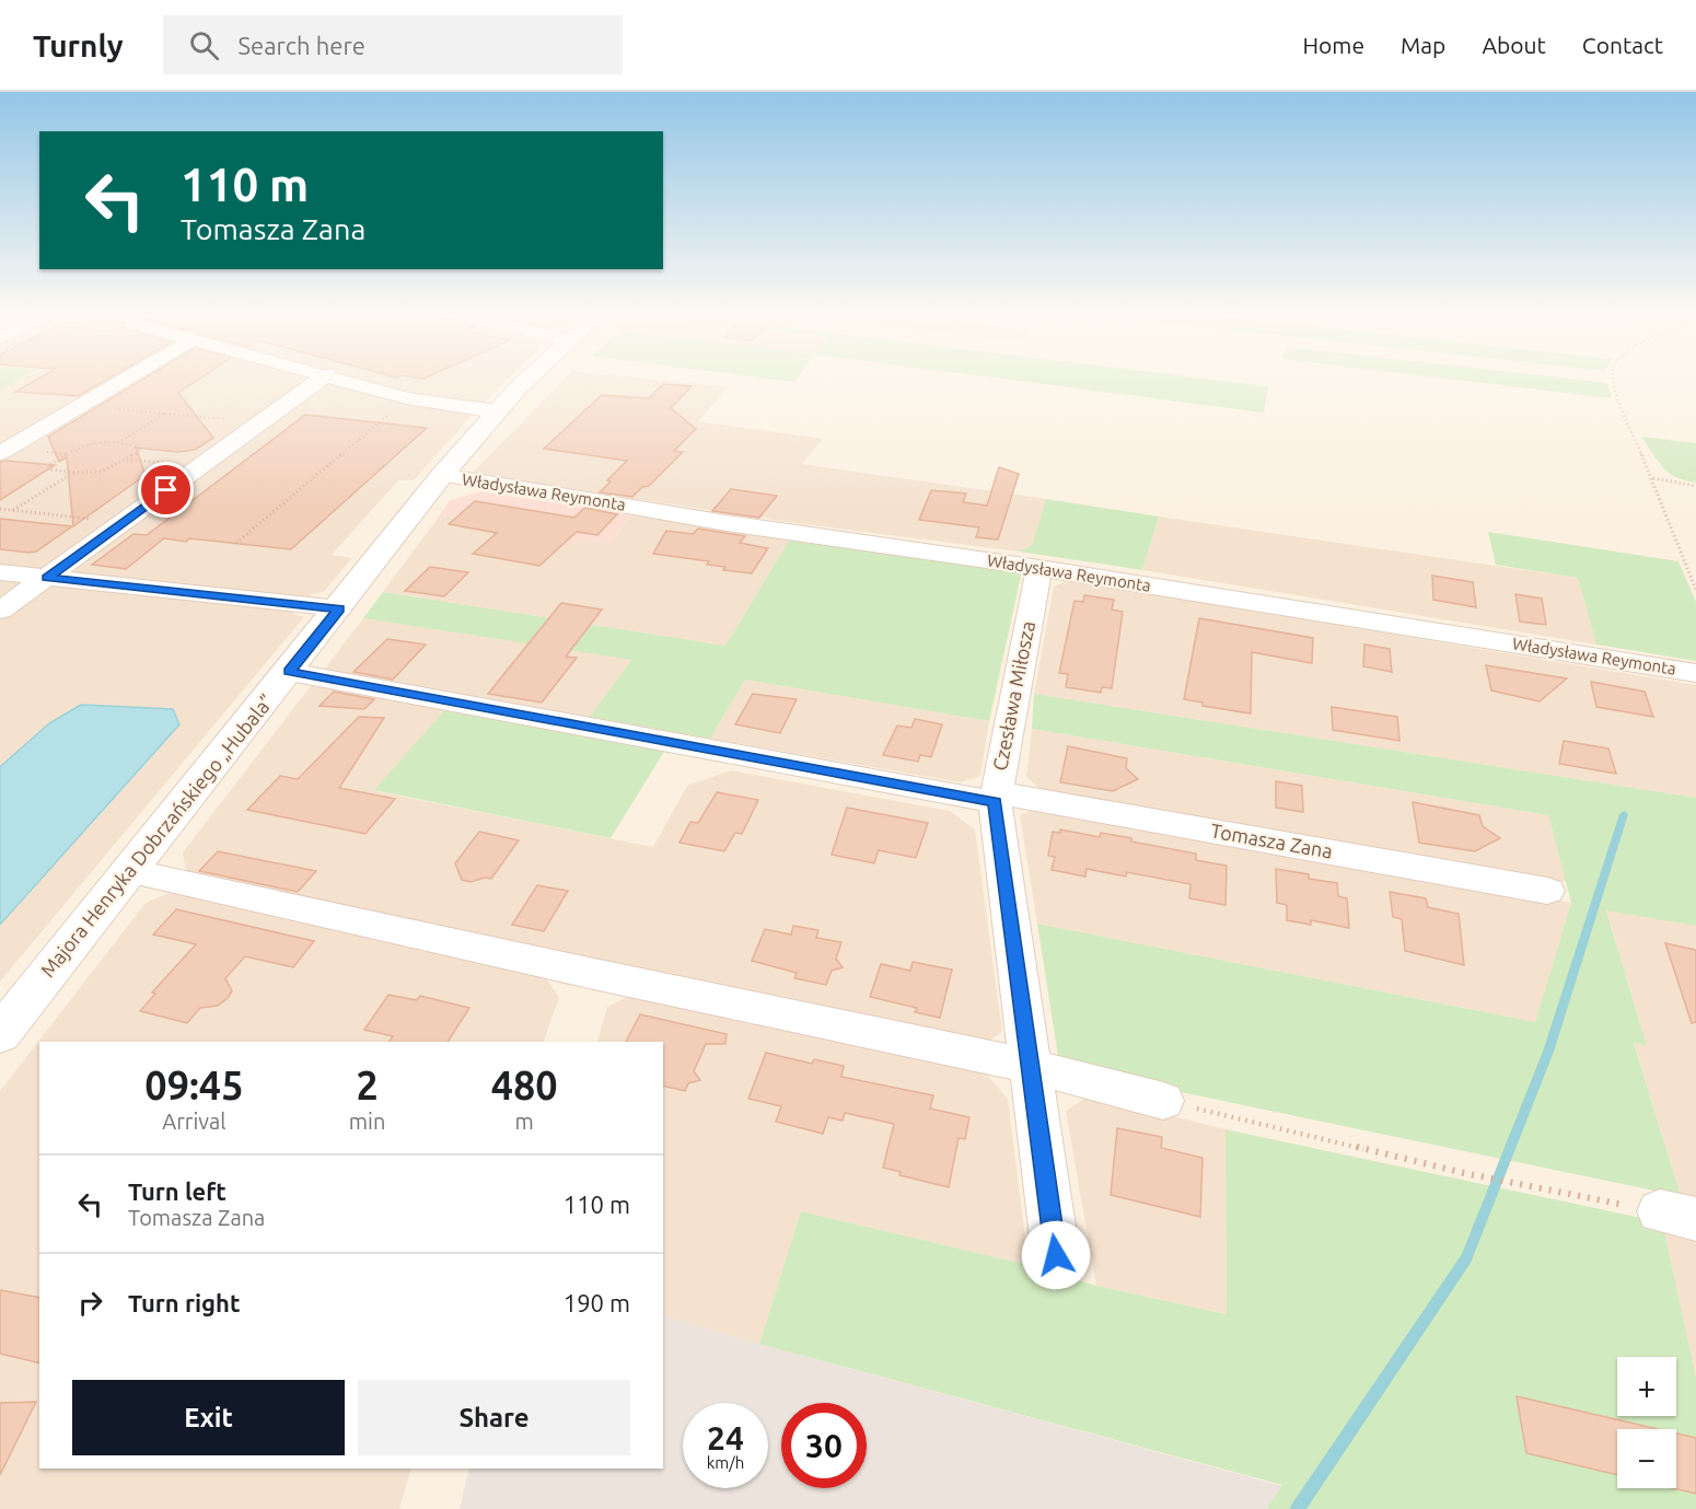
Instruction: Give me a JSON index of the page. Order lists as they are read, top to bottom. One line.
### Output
{"streets":{"street":["Władysława Reymonta","Czesława Miłosza","Majora Henryka Dobrzańskiego „Hubala”","Tomasza Zana"]},"crossings":[["Władysława Reymonta","Czesława Miłosza"],["Władysława Reymonta","Majora Henryka Dobrzańskiego „Hubala”"],["Czesława Miłosza","Tomasza Zana"],["Majora Henryka Dobrzańskiego „Hubala”","Tomasza Zana"]],"page":{"header":"Turnly","search":"Search here","nav":["Home","Map","About","Contact"],"turn":["110 m","Tomasza Zana"],"eta":["09:45","Arrival","2","min","480","m"],"list":[{"name":"Turn left","note":"Tomasza Zana","value":"110 m"},{"name":"Turn right","value":"190 m"}],"map_buttons":["+","−"],"buttons":["Exit","Share"],"speed":"24 km/h","limit":"30"}}
